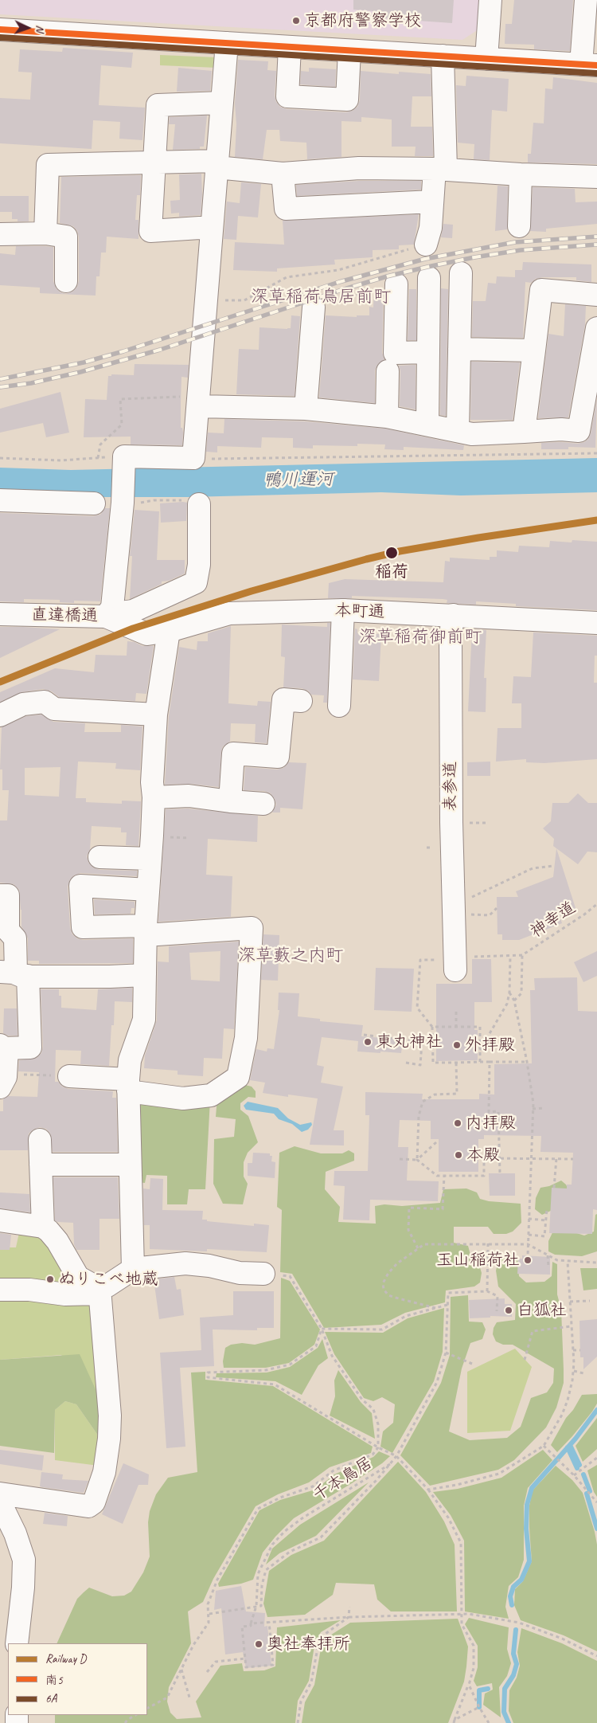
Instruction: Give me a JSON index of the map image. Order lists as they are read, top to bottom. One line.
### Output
{"streets":{"street":["本町通","直違橋通","表参道"],"path":["神幸道","千本鳥居"]},"crossings":[["本町通","直違橋通"],["本町通","表参道"]],"districts":["深草稲荷鳥居前町","深草稲荷御前町","深草藪之内町"],"water":["鴨川運河"],"places":["京都府警察学校","稲荷","東丸神社","外拝殿","内拝殿","本殿","玉山稲荷社","ぬりこべ地蔵","白狐社","奥社奉拝所"],"lines":["transit line 南5","transit line 6A","rail line D"],"legend":["Railway D","南5","6A"],"north":"right"}
